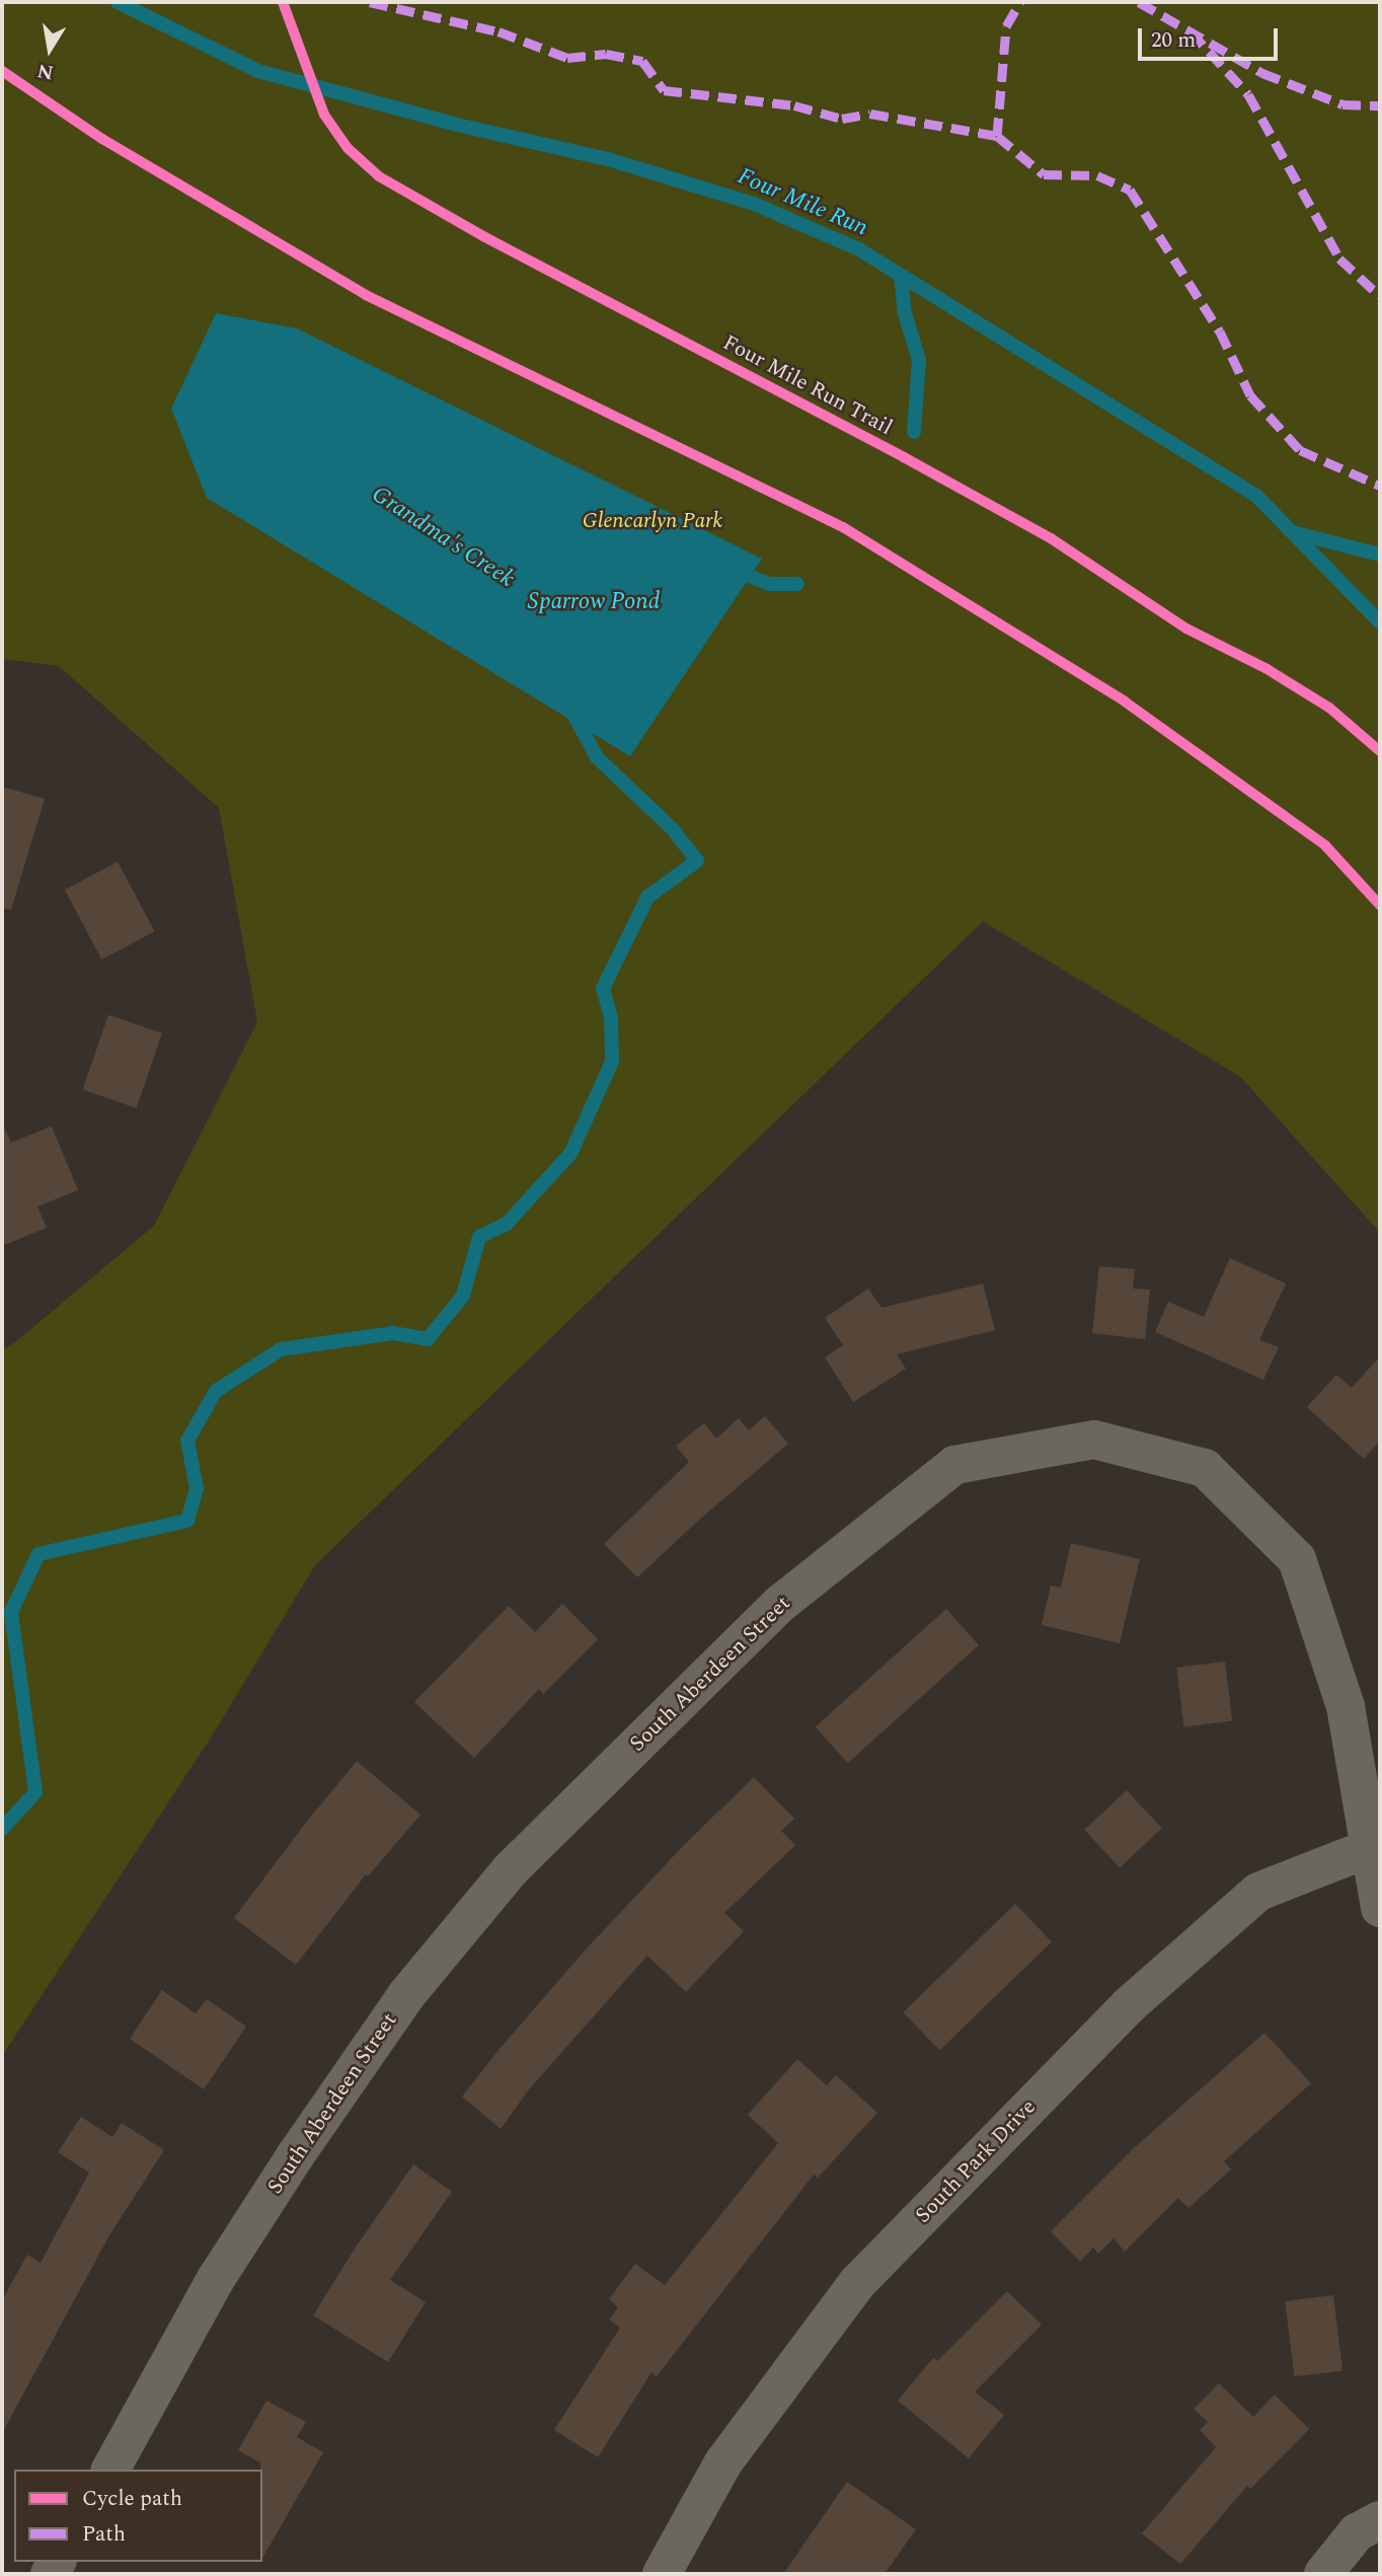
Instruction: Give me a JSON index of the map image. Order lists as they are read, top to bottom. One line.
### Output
{"streets":{"street":["South Aberdeen Street","South Park Drive"],"cycle path":["Four Mile Run Trail"]},"crossings":[["South Aberdeen Street","South Park Drive"]],"water":["Four Mile Run","Grandma's Creek","Sparrow Pond"],"parks":["Glencarlyn Park"],"legend":["Cycle path","Path"],"scale_bar":"20 m","north":"bottom"}
